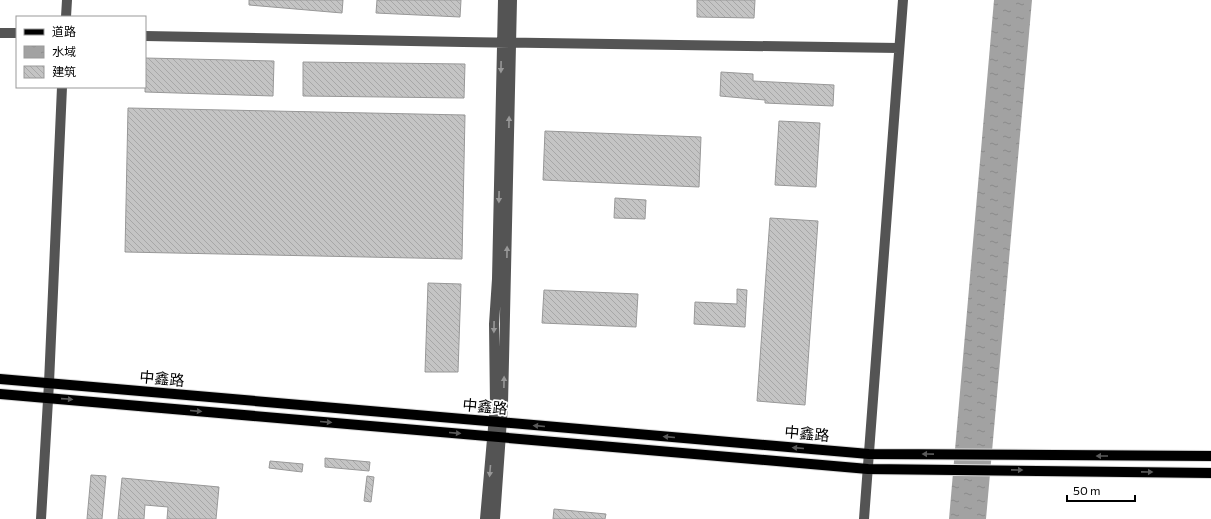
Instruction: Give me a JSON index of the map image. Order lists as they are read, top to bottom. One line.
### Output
{"streets":{"main road":["中鑫路"]},"legend":["道路","水域","建筑"],"scale_bar":"50 m"}
